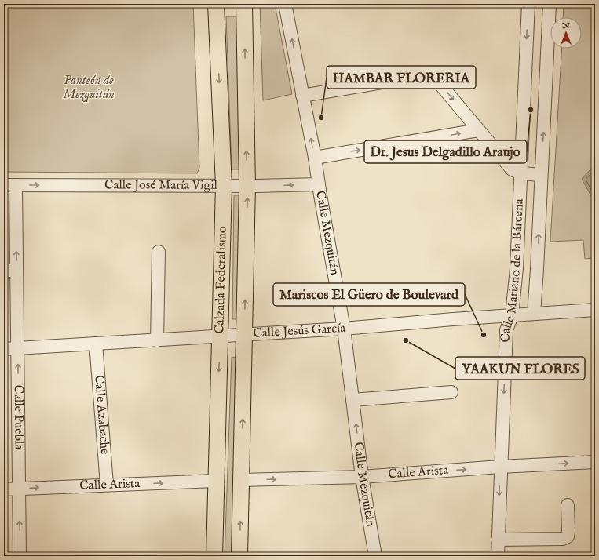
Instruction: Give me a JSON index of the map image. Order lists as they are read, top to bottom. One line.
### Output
{"streets":{"main road":["Calzada Federalismo"],"street":["Calle José María Vigil","Calle Mezquitán","Calle Mariano de la Bárcena","Calle Jesús García","Calle Azabache","Calle Puebla","Calle Arista"]},"crossings":[["Calle José María Vigil","Calle Mezquitán"],["Calle José María Vigil","Calzada Federalismo"],["Calle José María Vigil","Calle Puebla"],["Calle Mezquitán","Calle Jesús García"],["Calle Mezquitán","Calle Arista"],["Calle Mariano de la Bárcena","Calle Jesús García"],["Calle Mariano de la Bárcena","Calle Arista"],["Calzada Federalismo","Calle Jesús García"],["Calzada Federalismo","Calle Arista"],["Calle Jesús García","Calle Azabache"],["Calle Jesús García","Calle Puebla"],["Calle Azabache","Calle Arista"],["Calle Puebla","Calle Arista"]],"one_way":["Calle José María Vigil","Calle Mezquitán","Calle Puebla","Calle Arista"],"parks":["Panteón de Mezquitán"],"places":["Dr. Jesus Delgadillo Araujo","HAMBAR FLORERIA","Mariscos El Güero de Boulevard","YAAKUN FLORES"],"north":"top"}
